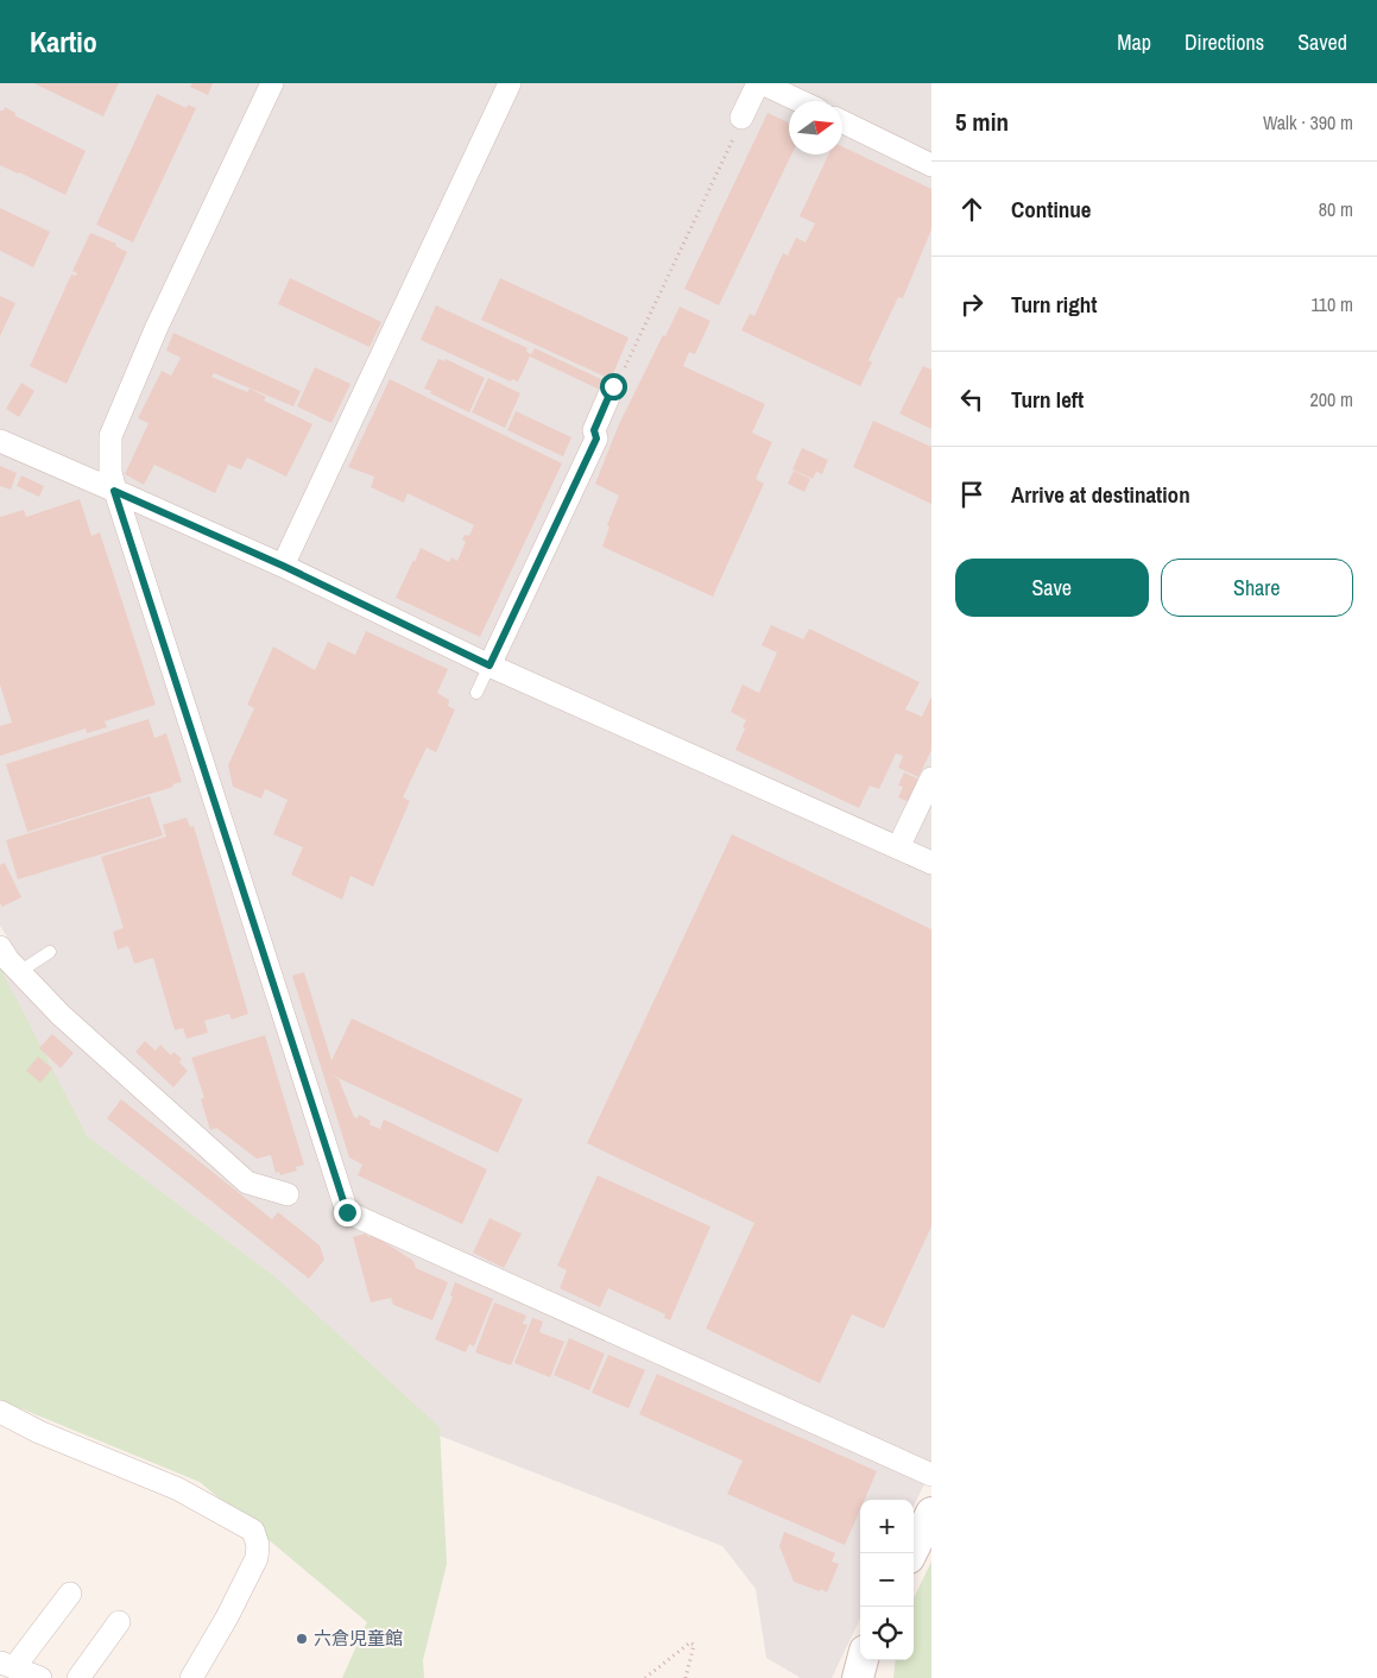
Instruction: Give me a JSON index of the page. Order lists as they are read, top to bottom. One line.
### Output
{"places":["六倉児童館"],"north":"right","page":{"header":"Kartio","nav":["Map","Directions","Saved"],"heading":["5 min","Walk · 390 m"],"list":[["Continue","80 m"],["Turn right","110 m"],["Turn left","200 m"],"Arrive at destination"],"buttons":["Save","Share"],"map_buttons":["+","−"]}}
